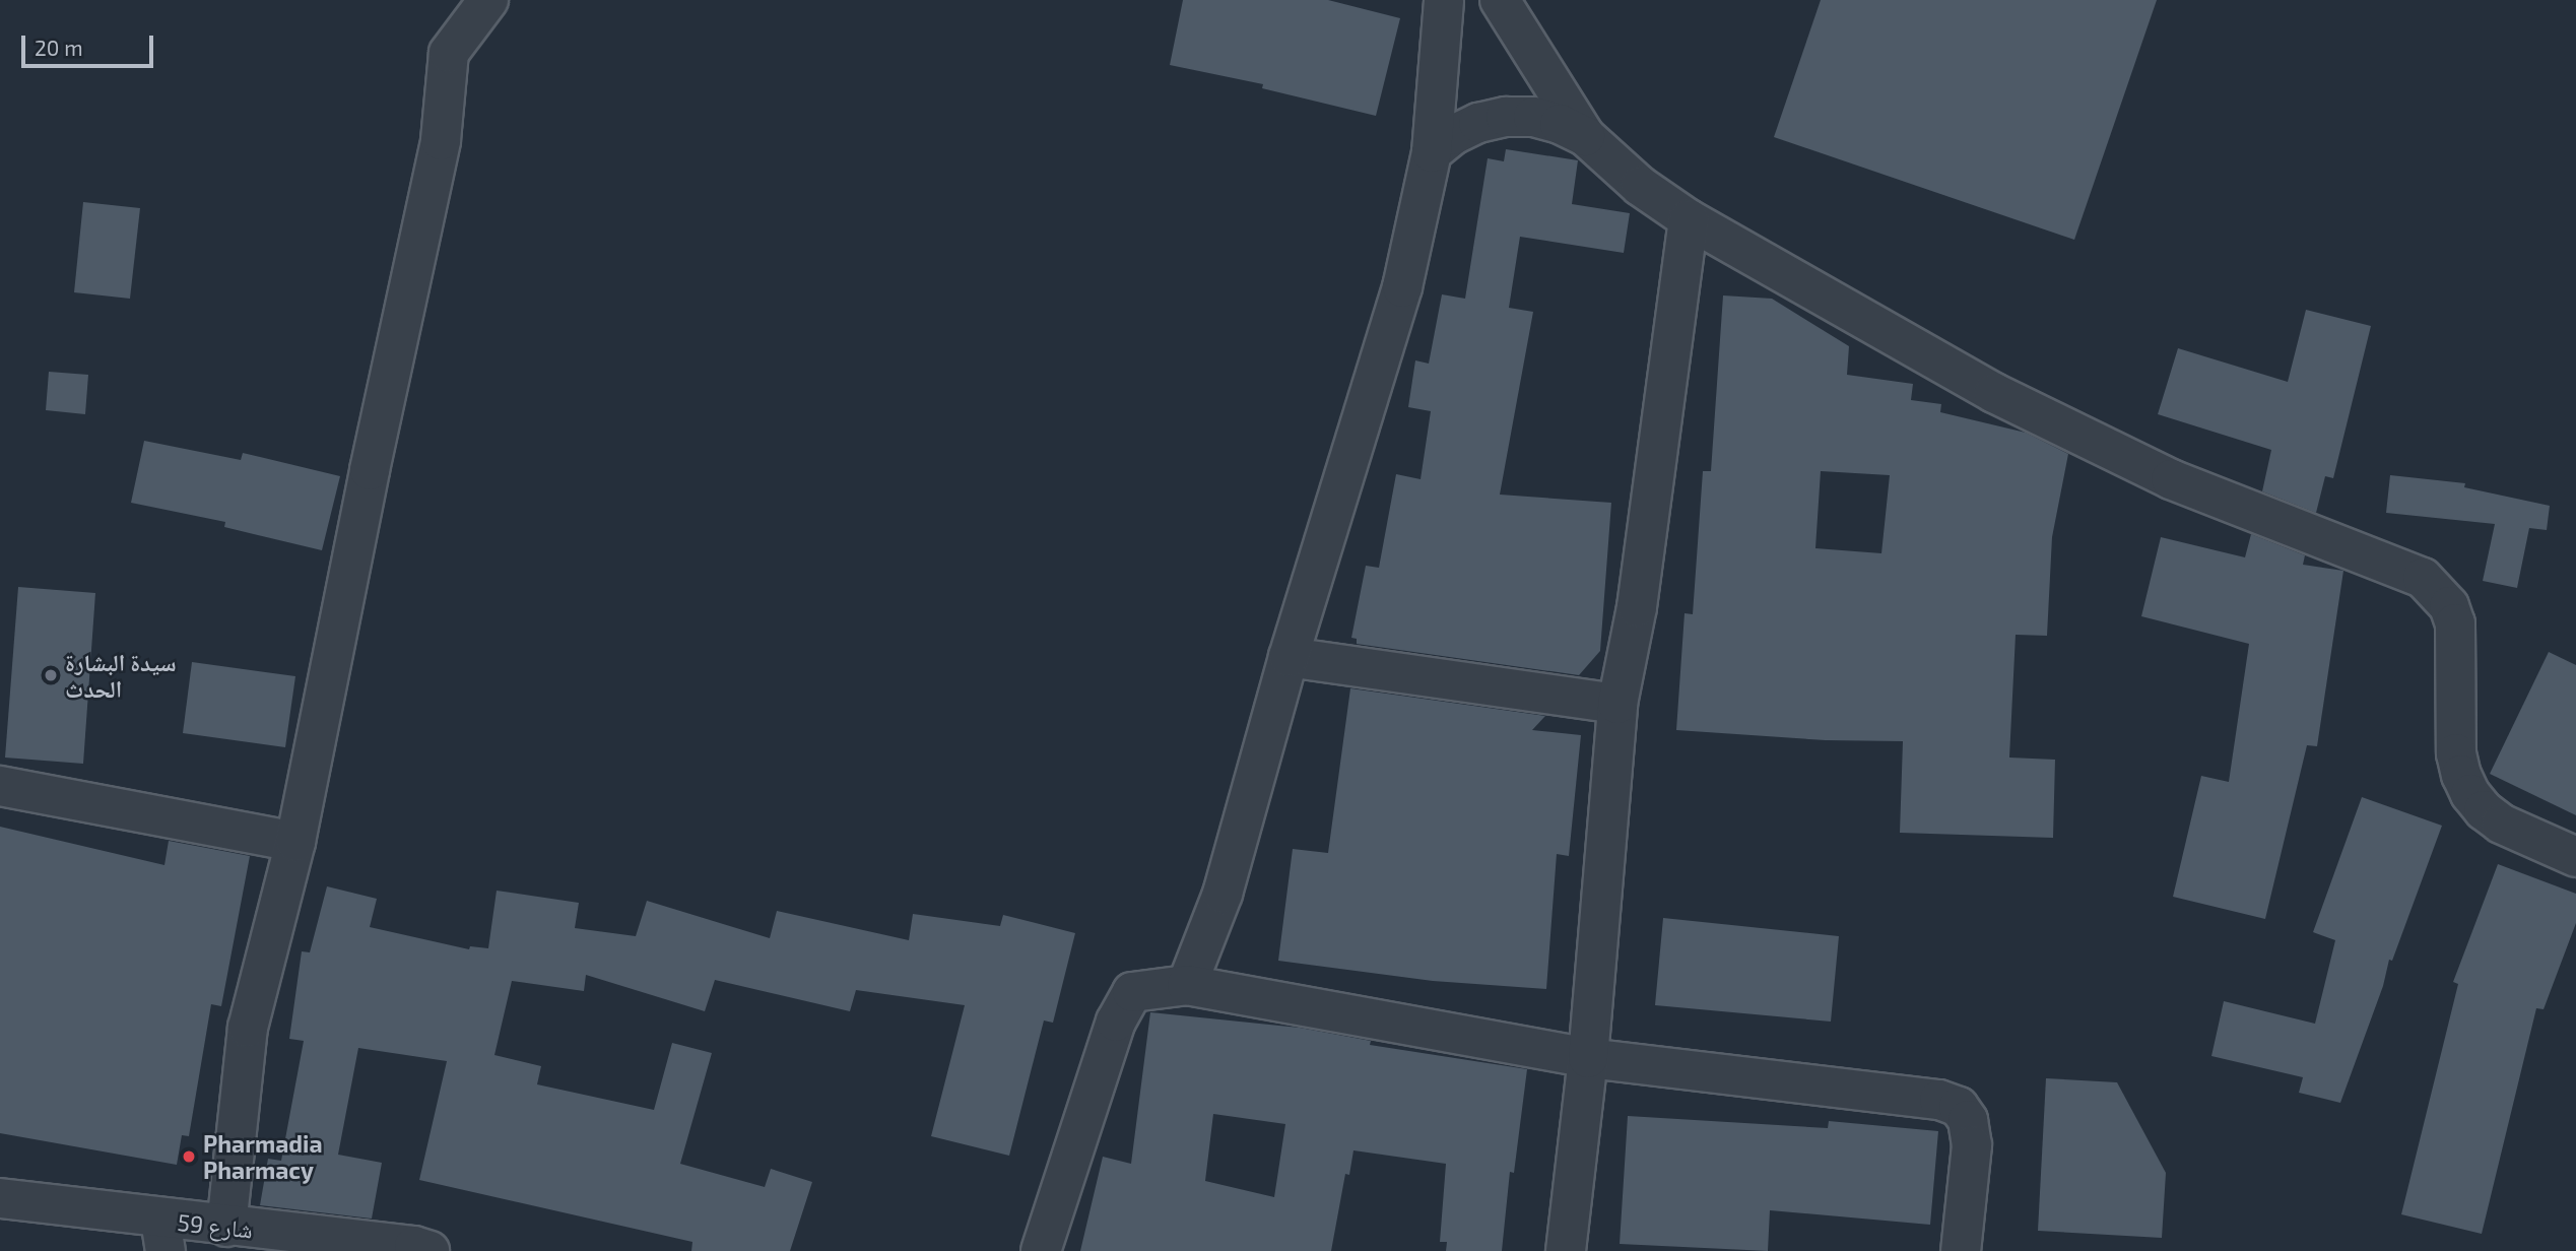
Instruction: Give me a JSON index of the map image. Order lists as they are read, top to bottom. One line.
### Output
{"streets":{"street":["شارع 59"]},"places":["سيدة البشارة الحدث","Pharmadia Pharmacy"],"scale_bar":"20 m"}
